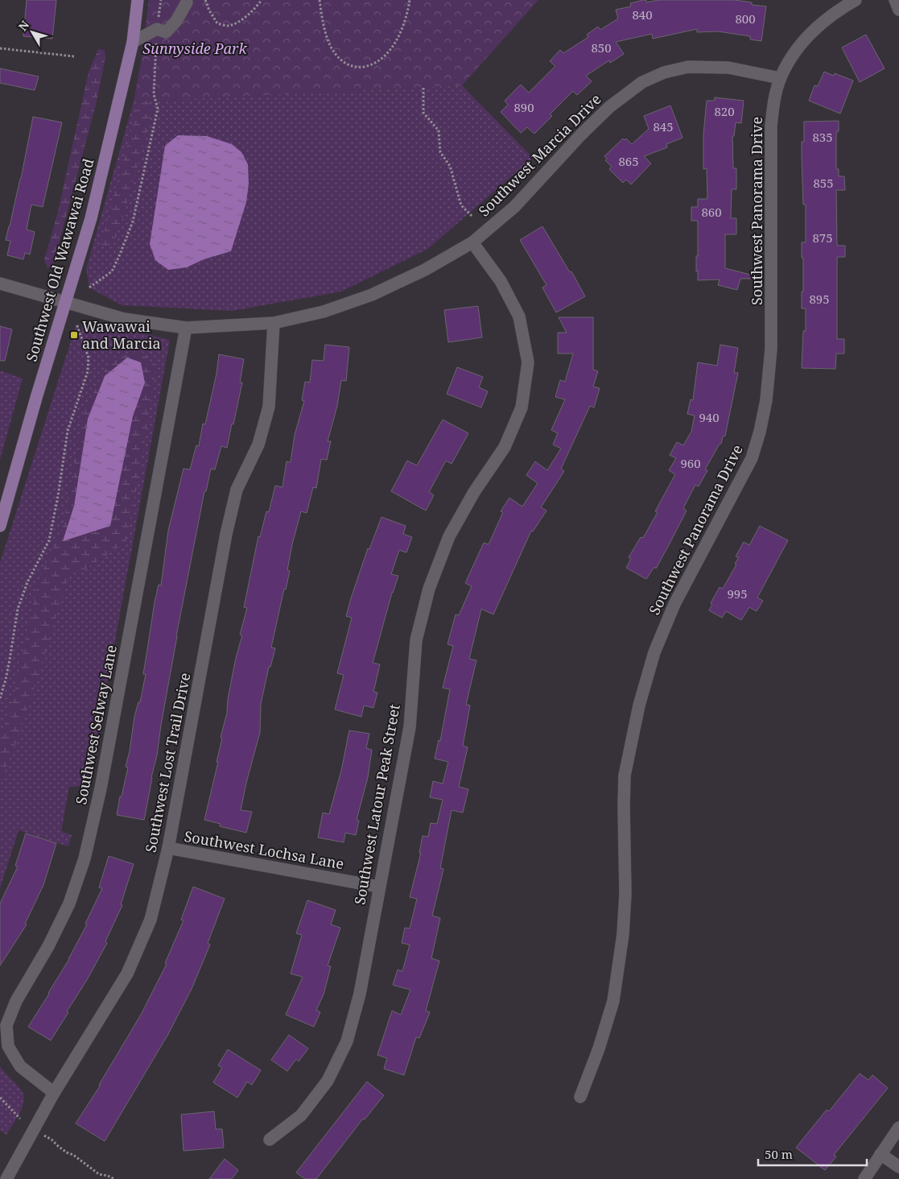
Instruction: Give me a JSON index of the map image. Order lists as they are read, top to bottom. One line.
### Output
{"streets":{"main road":["Southwest Old Wawawai Road"],"street":["Southwest Marcia Drive","Southwest Panorama Drive","Southwest Selway Lane","Southwest Lost Trail Drive","Southwest Latour Peak Street","Southwest Lochsa Lane"]},"crossings":[["Southwest Marcia Drive","Southwest Panorama Drive"],["Southwest Marcia Drive","Southwest Old Wawawai Road"],["Southwest Marcia Drive","Southwest Selway Lane"],["Southwest Marcia Drive","Southwest Lost Trail Drive"],["Southwest Marcia Drive","Southwest Latour Peak Street"],["Southwest Selway Lane","Southwest Lost Trail Drive"],["Southwest Lost Trail Drive","Southwest Lochsa Lane"],["Southwest Latour Peak Street","Southwest Lochsa Lane"]],"parks":["Sunnyside Park"],"places":{"transit":["Wawawai and Marcia"]},"house_numbers":["840","800","850","890","820","845","835","865","855","860","875","895","940","960","995"],"scale_bar":"50 m","north":"top left"}
